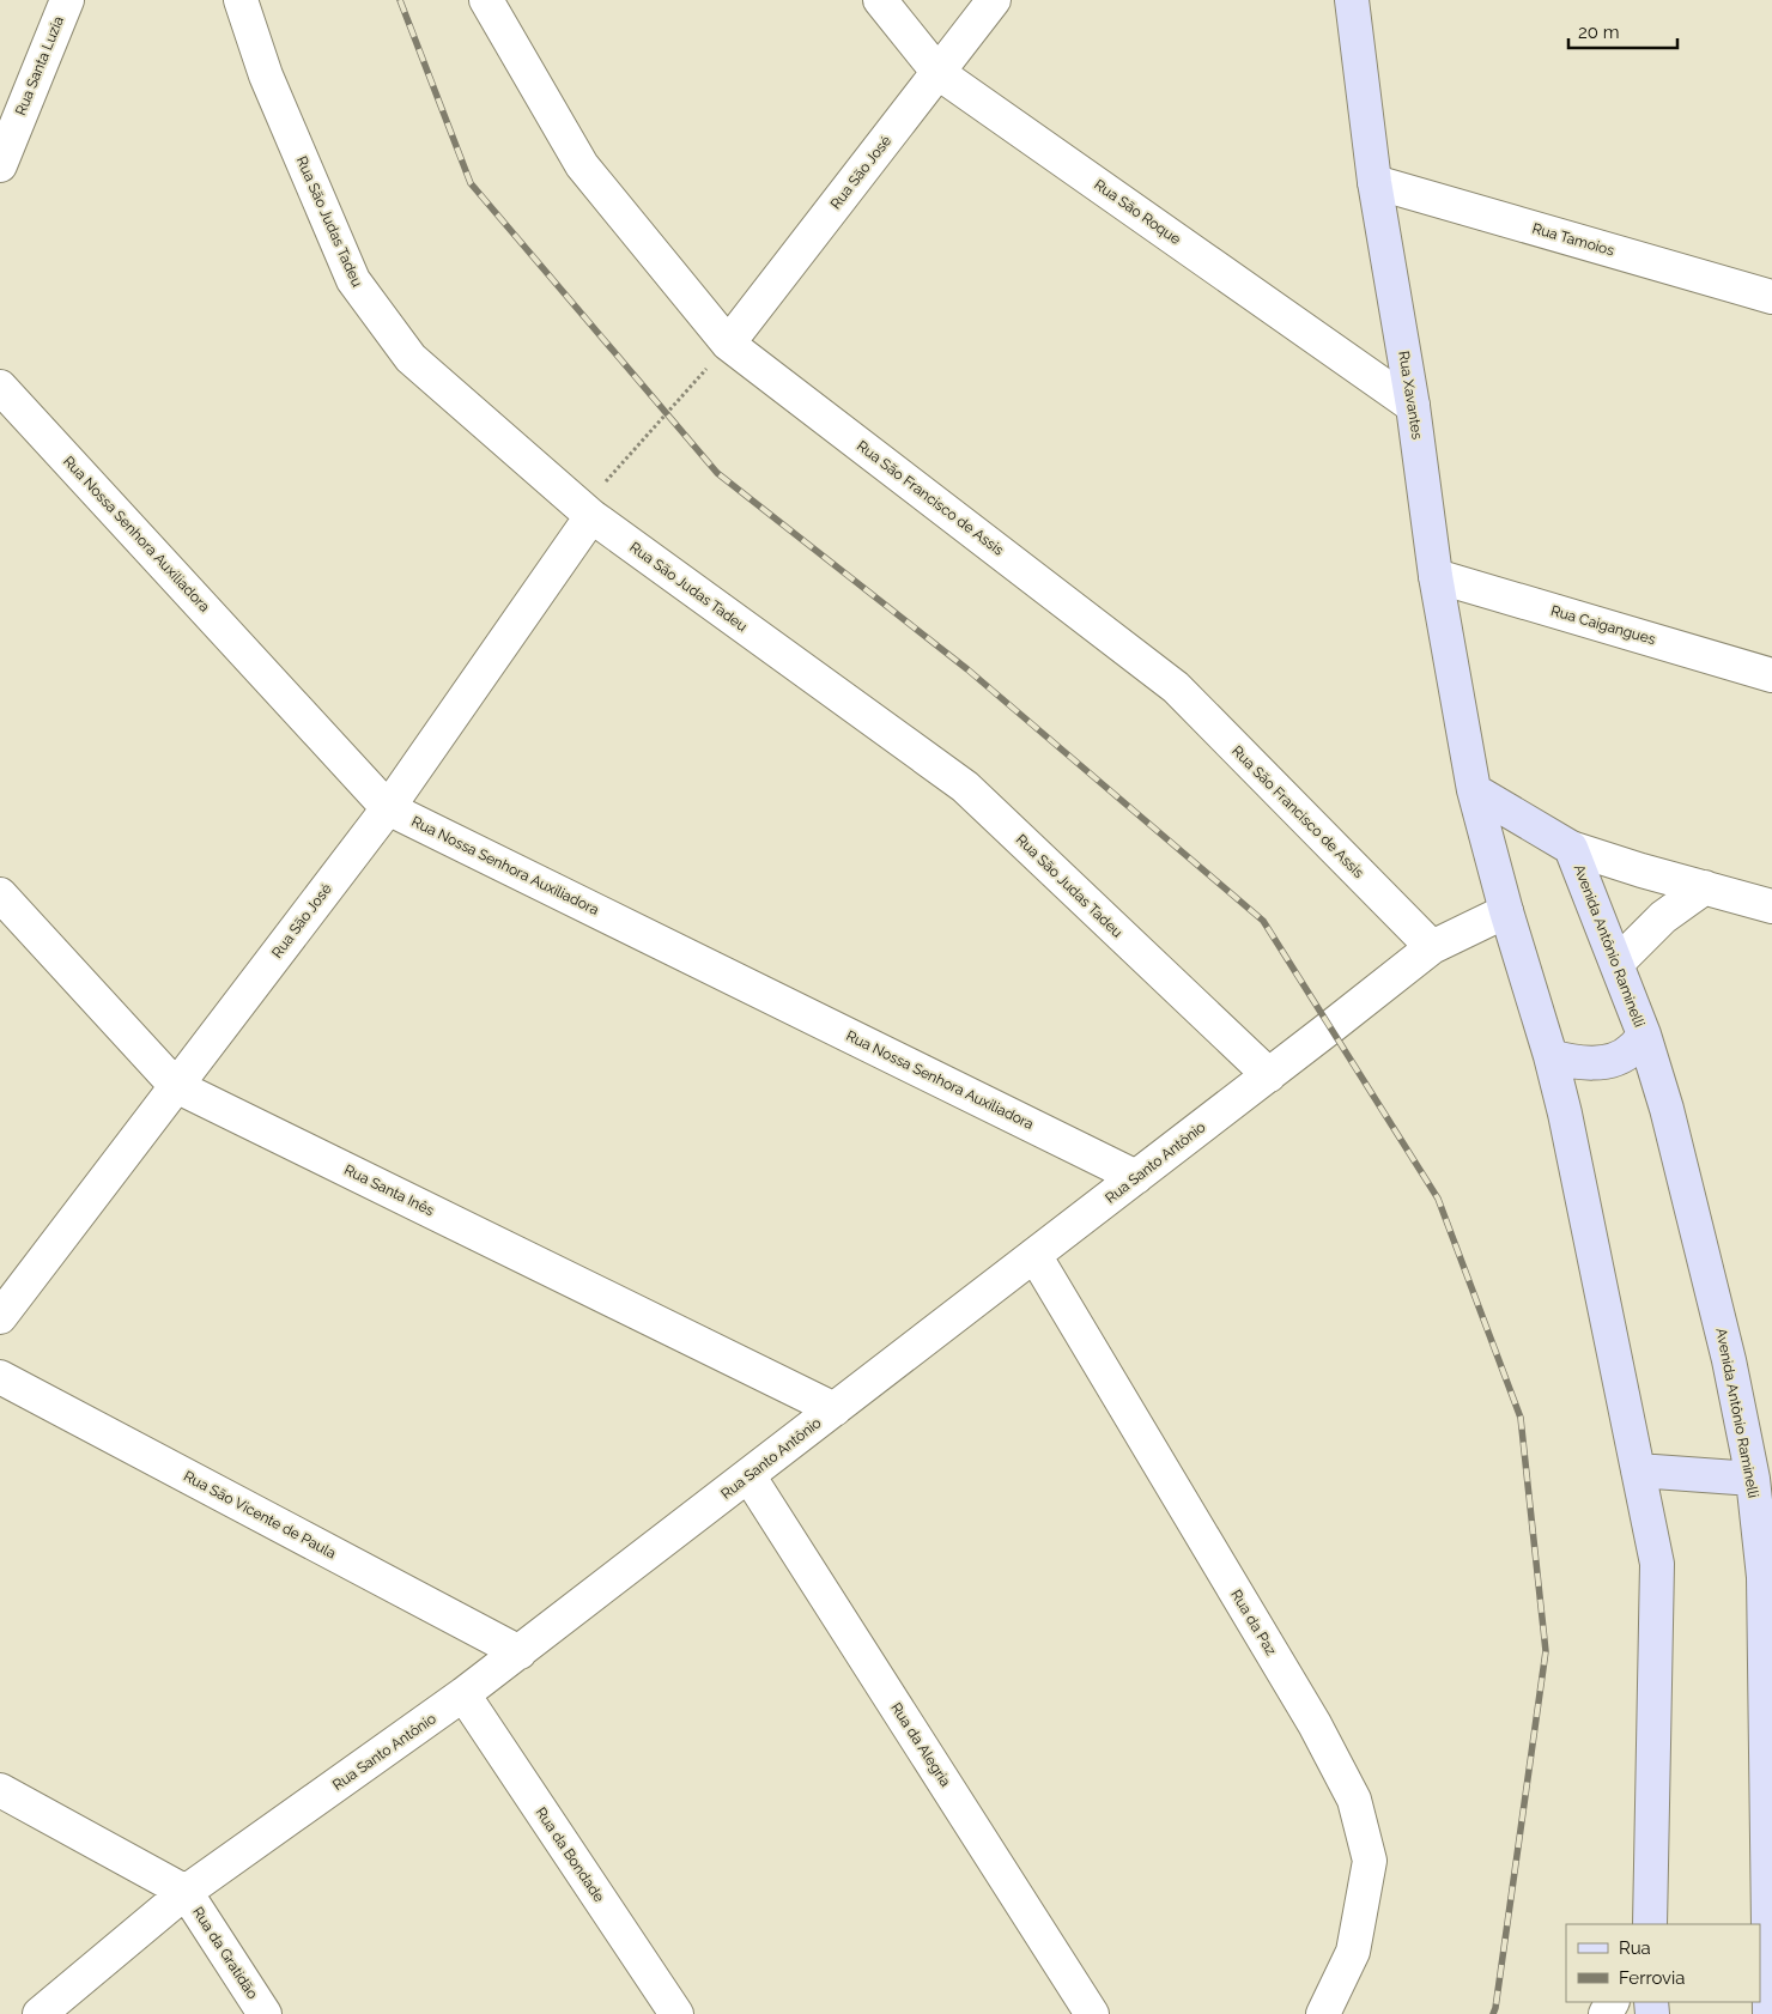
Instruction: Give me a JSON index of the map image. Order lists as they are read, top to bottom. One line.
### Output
{"streets":{"main road":["Rua Xavantes","Avenida Antônio Raminelli"],"street":["Rua Santa Luzia","Rua São José","Rua São Roque","Rua São Judas Tadeu","Rua Tamoios","Rua São Francisco de Assis","Rua Nossa Senhora Auxiliadora","Rua Caigangues","Rua Santo Antônio","Rua Santa Inês","Rua São Vicente de Paula","Rua da Paz","Rua da Alegria","Rua da Bondade","Rua da Gratidão"]},"crossings":[["Rua São José","Rua São Roque"],["Rua São José","Rua São Judas Tadeu"],["Rua São José","Rua São Francisco de Assis"],["Rua São José","Rua Nossa Senhora Auxiliadora"],["Rua São José","Rua Santa Inês"],["Rua São Roque","Rua Xavantes"],["Rua São Judas Tadeu","Rua Santo Antônio"],["Rua Tamoios","Rua Xavantes"],["Rua Xavantes","Rua Caigangues"],["Rua Xavantes","Avenida Antônio Raminelli"],["Rua São Francisco de Assis","Rua Santo Antônio"],["Rua Nossa Senhora Auxiliadora","Rua Santo Antônio"],["Rua Santo Antônio","Rua Santa Inês"],["Rua Santo Antônio","Rua São Vicente de Paula"],["Rua Santo Antônio","Rua da Paz"],["Rua Santo Antônio","Rua da Alegria"],["Rua Santo Antônio","Rua da Bondade"],["Rua Santo Antônio","Rua da Gratidão"]],"legend":["Rua","Ferrovia"],"scale_bar":"20 m"}
